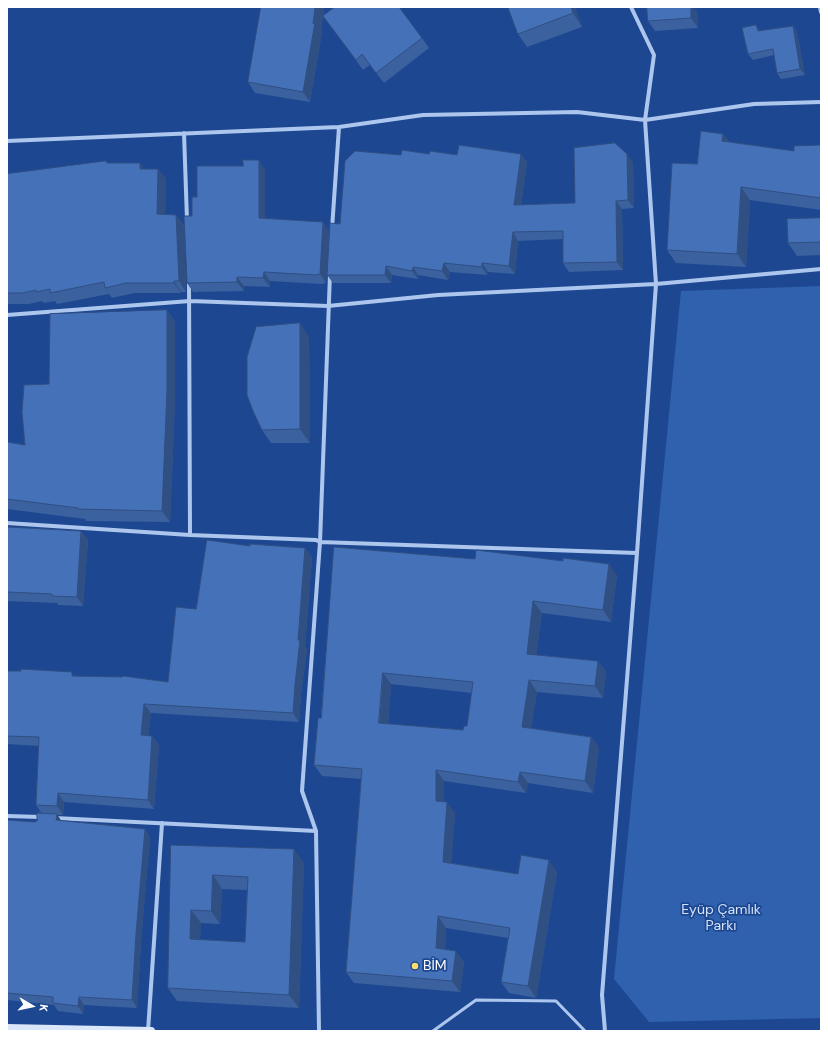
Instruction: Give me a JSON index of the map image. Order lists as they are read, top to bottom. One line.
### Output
{"parks":["Eyüp Çamlık Parkı"],"places":["BİM"],"north":"right"}
